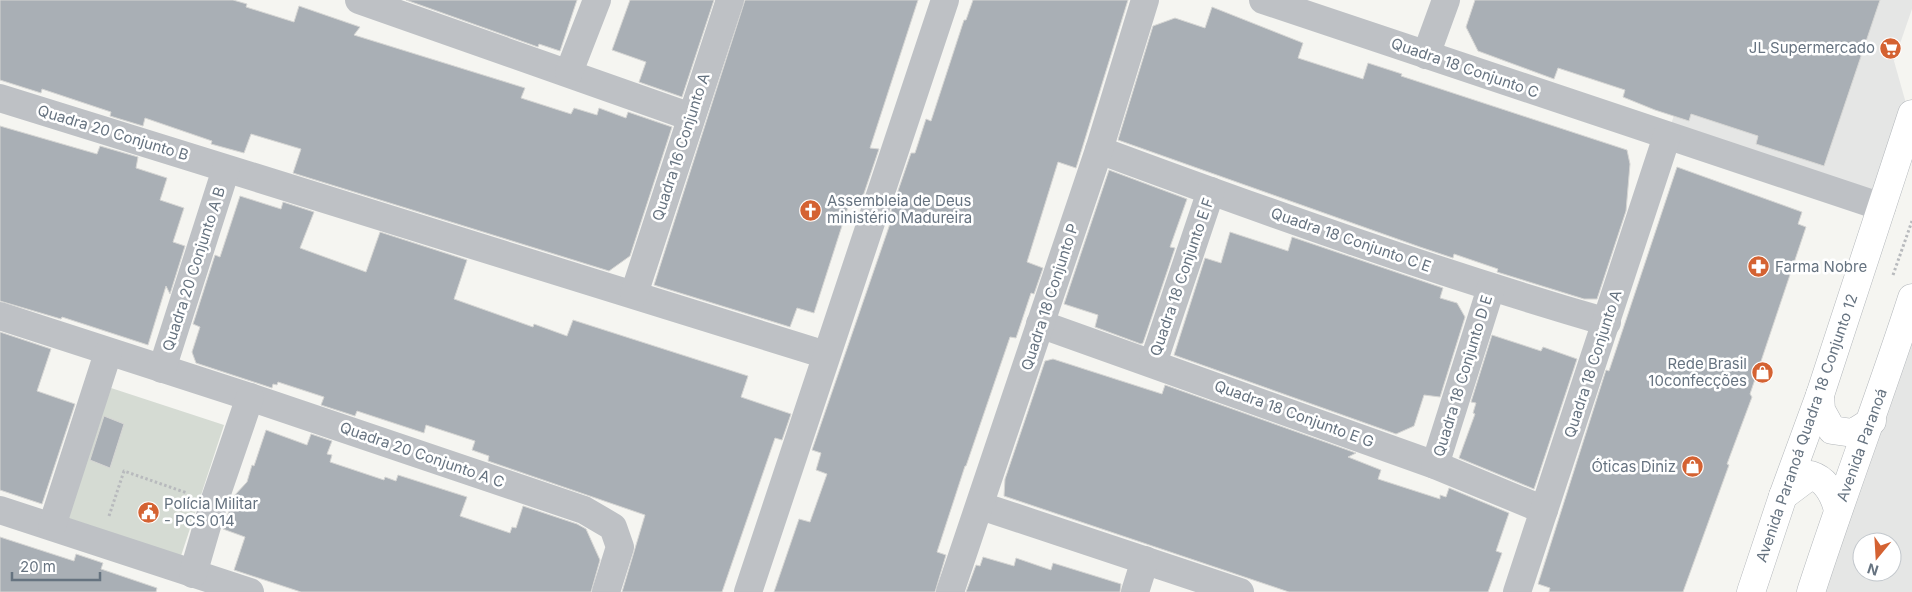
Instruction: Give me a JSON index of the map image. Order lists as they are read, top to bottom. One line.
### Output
{"streets":{"street":["Quadra 18 Conjunto C","Quadra 20 Conjunto B","Quadra 16 Conjunto A","Quadra 18 Conjunto C E","Quadra 20 Conjunto A B","Quadra 18 Conjunto E F","Quadra 18 Conjunto P","Quadra 18 Conjunto A","Quadra 18 Conjunto D E","Quadra 18 Conjunto E G","Avenida Paranoá Quadra 18 Conjunto 12","Avenida Paranoá","Quadra 20 Conjunto A C"]},"crossings":[["Quadra 18 Conjunto C","Quadra 18 Conjunto A"],["Quadra 18 Conjunto C","Avenida Paranoá Quadra 18 Conjunto 12"],["Quadra 20 Conjunto B","Quadra 16 Conjunto A"],["Quadra 20 Conjunto B","Quadra 20 Conjunto A B"],["Quadra 18 Conjunto C E","Quadra 18 Conjunto E F"],["Quadra 18 Conjunto C E","Quadra 18 Conjunto P"],["Quadra 18 Conjunto C E","Quadra 18 Conjunto A"],["Quadra 18 Conjunto C E","Quadra 18 Conjunto D E"],["Quadra 20 Conjunto A B","Quadra 20 Conjunto A C"],["Quadra 18 Conjunto E F","Quadra 18 Conjunto E G"],["Quadra 18 Conjunto P","Quadra 18 Conjunto E G"],["Quadra 18 Conjunto A","Quadra 18 Conjunto E G"],["Quadra 18 Conjunto D E","Quadra 18 Conjunto E G"]],"places":{"supermarket":["JL Supermercado"],"church":["Assembleia de Deus ministério Madureira"],"pharmacy":["Farma Nobre"],"shop":["Rede Brasil 10confecções","Óticas Diniz"],"public building":["Polícia Militar - PCS 014"]},"scale_bar":"20 m","north":"bottom"}
